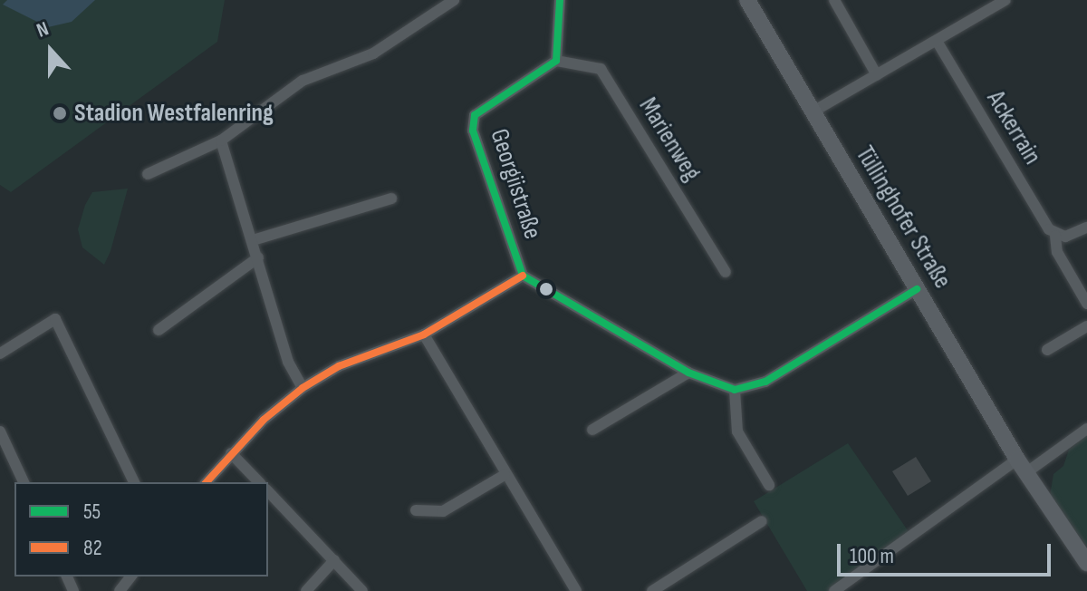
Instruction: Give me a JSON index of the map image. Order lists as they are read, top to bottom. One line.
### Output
{"streets":{"main road":["Tüllinghofer Straße"],"street":["Ackerrain","Marienweg","Georgiistraße"]},"crossings":[["Marienweg","Georgiistraße"]],"places":["Stadion Westfalenring"],"lines":["transit line 55","transit line 82"],"legend":["55","82"],"scale_bar":"100 m","north":"top"}
